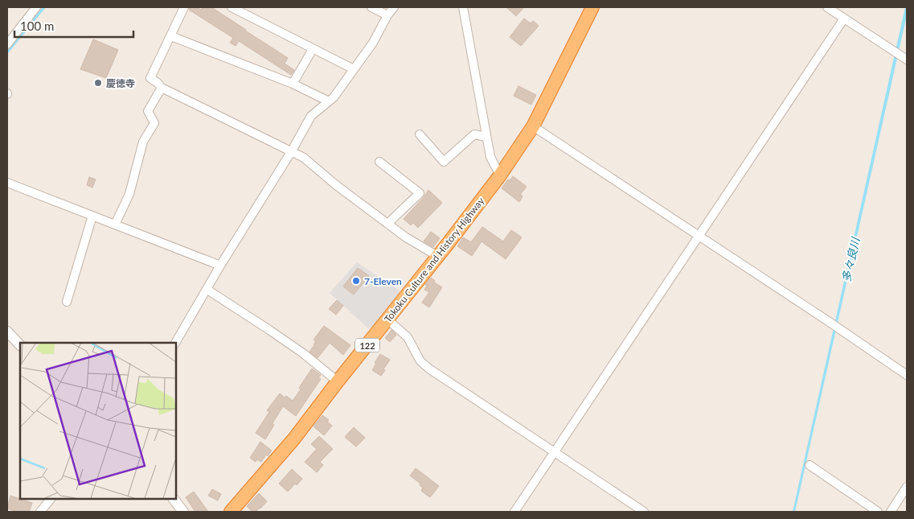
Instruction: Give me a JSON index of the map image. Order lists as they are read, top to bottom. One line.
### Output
{"streets":{"highway":["Tokoku Culture and History Highway","122"]},"water":["多々良川"],"places":["慶徳寺","7-Eleven"],"scale_bar":"100 m"}
